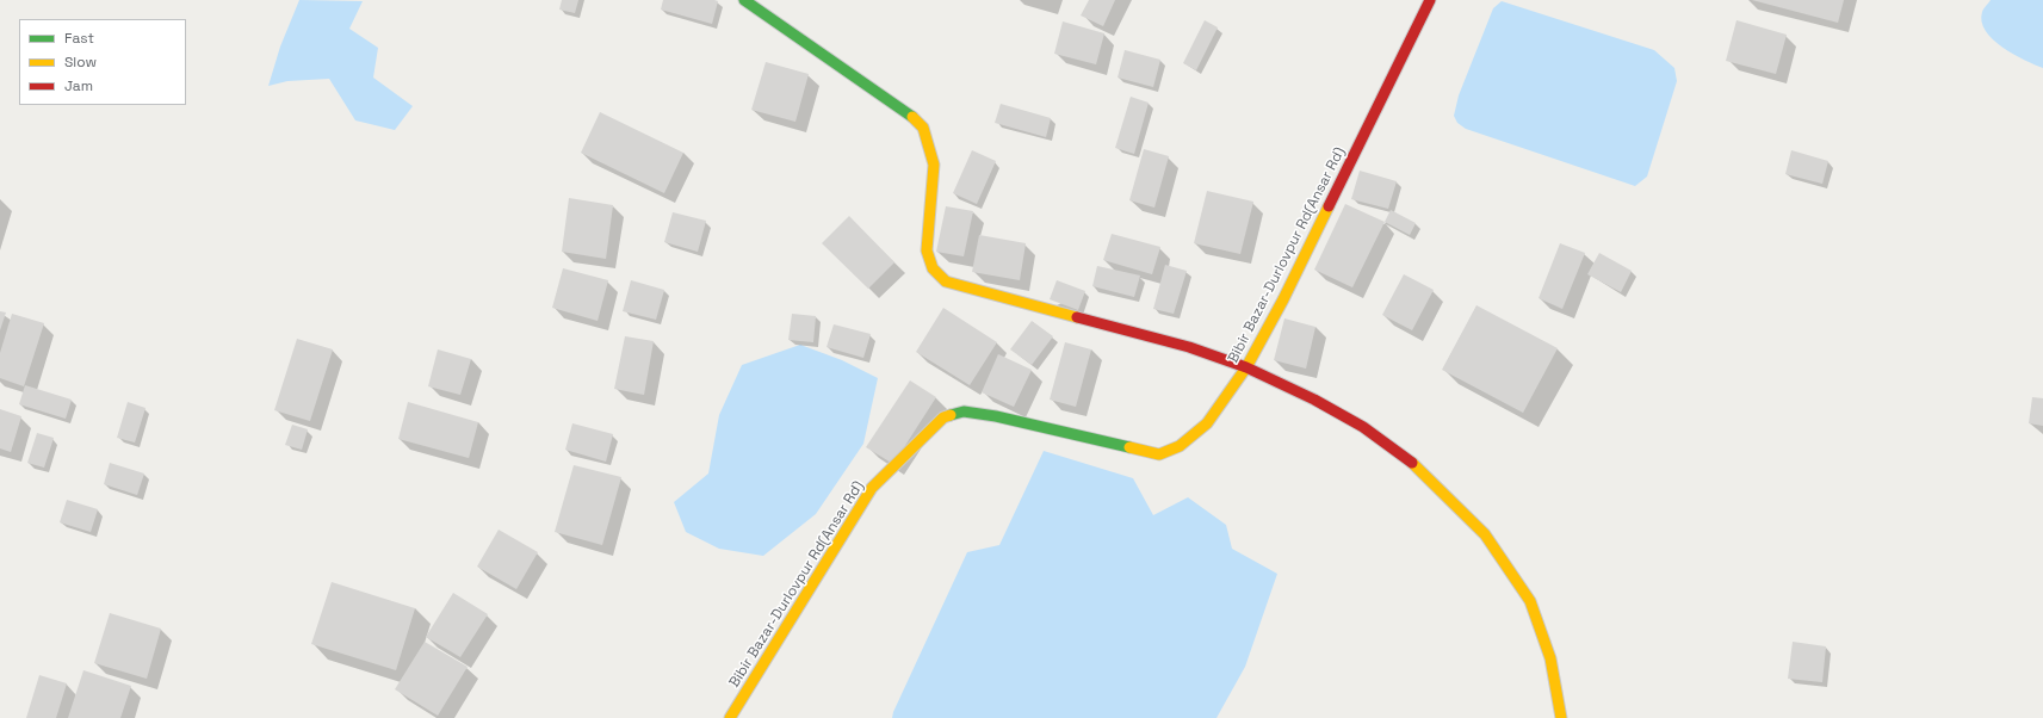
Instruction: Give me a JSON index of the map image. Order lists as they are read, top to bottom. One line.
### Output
{"streets":{"street":["Bibir Bazar-Durlovpur Rd(Ansar Rd)"]},"legend":["Fast","Slow","Jam"]}
